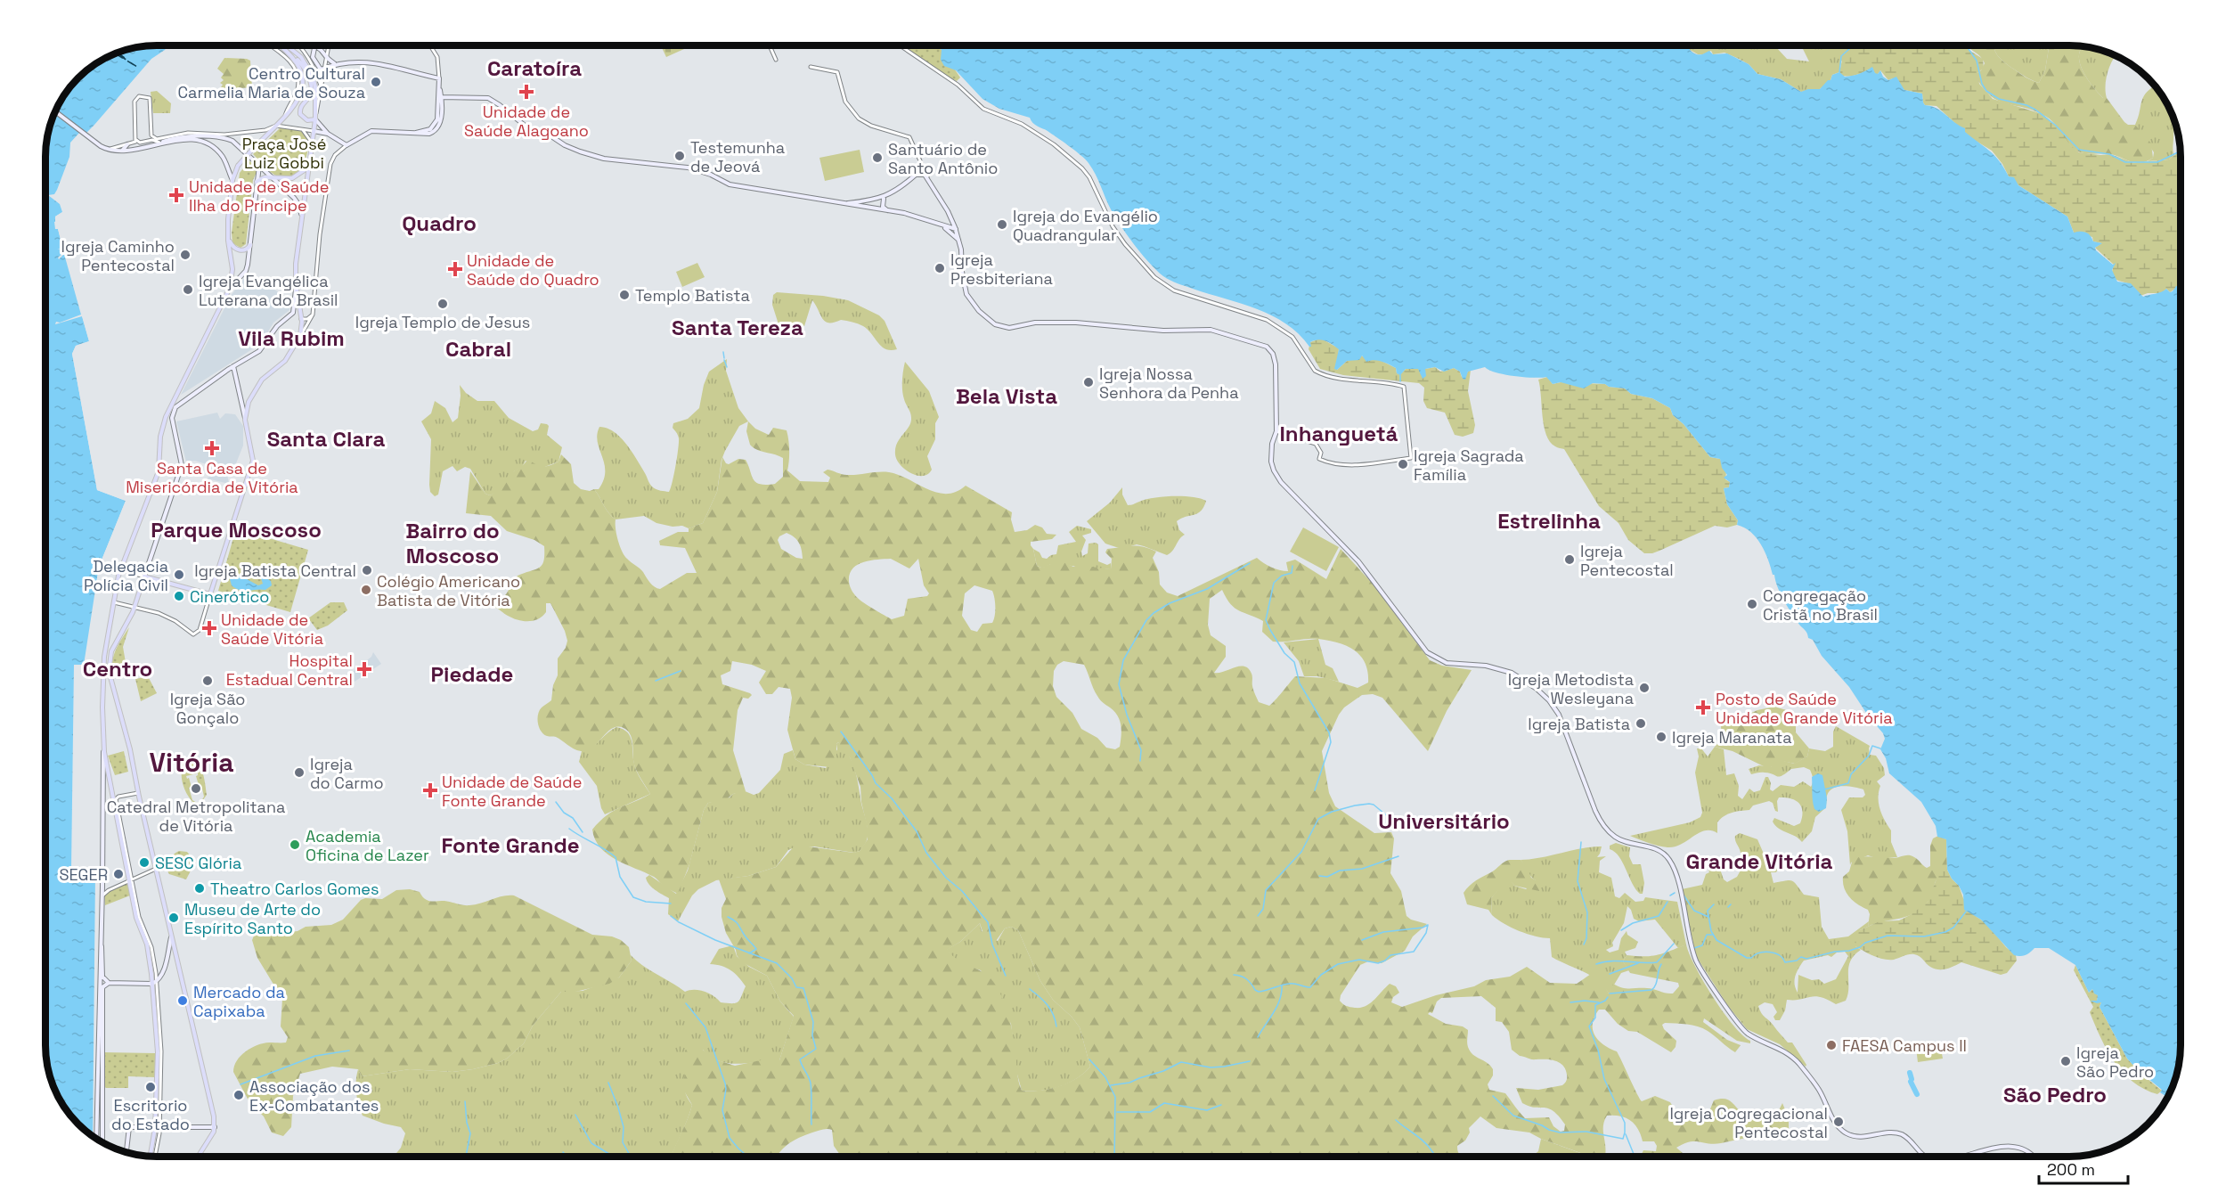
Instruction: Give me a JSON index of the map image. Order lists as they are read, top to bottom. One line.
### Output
{"districts":["Caratoíra","Quadro","Santa Tereza","Vila Rubim","Cabral","Bela Vista","Inhanguetá","Santa Clara","Estrelinha","Parque Moscoso","Bairro do Moscoso","Centro","Piedade","Vitória","Universitário","Fonte Grande","Grande Vitória","São Pedro"],"parks":["Praça José Luiz Gobbi"],"places":{"other":["Centro Cultural Carmelia Maria de Souza","Testemunha de Jeová","Santuário de Santo Antônio","Igreja do Evangélio Quadrangular","Igreja Caminho Pentecostal","Igreja Presbiteriana","Igreja Evangélica Luterana do Brasil","Templo Batista","Igreja Templo de Jesus","Igreja Nossa Senhora da Penha","Igreja Sagrada Família","Igreja Pentecostal","Igreja Batista Central","Delegacia Polícia Civil","Colégio Americano Batista de Vitória","Cinerótico","Congregação Cristã no Brasil","Igreja São Gonçalo","Igreja Metodista Wesleyana","Igreja Batista","Igreja Maranata","Igreja do Carmo","Catedral Metropolitana de Vitória","Academia Oficina de Lazer","SESC Glória","SEGER","Theatro Carlos Gomes","Museu de Arte do Espírito Santo","Mercado da Capixaba","FAESA Campus II","Igreja São Pedro","Escritorio do Estado","Associação dos Ex-Combatantes","Igreja Cogregacional Pentecostal"],"health":["Unidade de Saúde Alagoano","Unidade de Saúde Ilha do Príncipe","Unidade de Saúde do Quadro","Santa Casa de Misericórdia de Vitória","Unidade de Saúde Vitória","Hospital Estadual Central","Posto de Saúde Unidade Grande Vitória","Unidade de Saúde Fonte Grande"]},"scale_bar":"200 m"}
